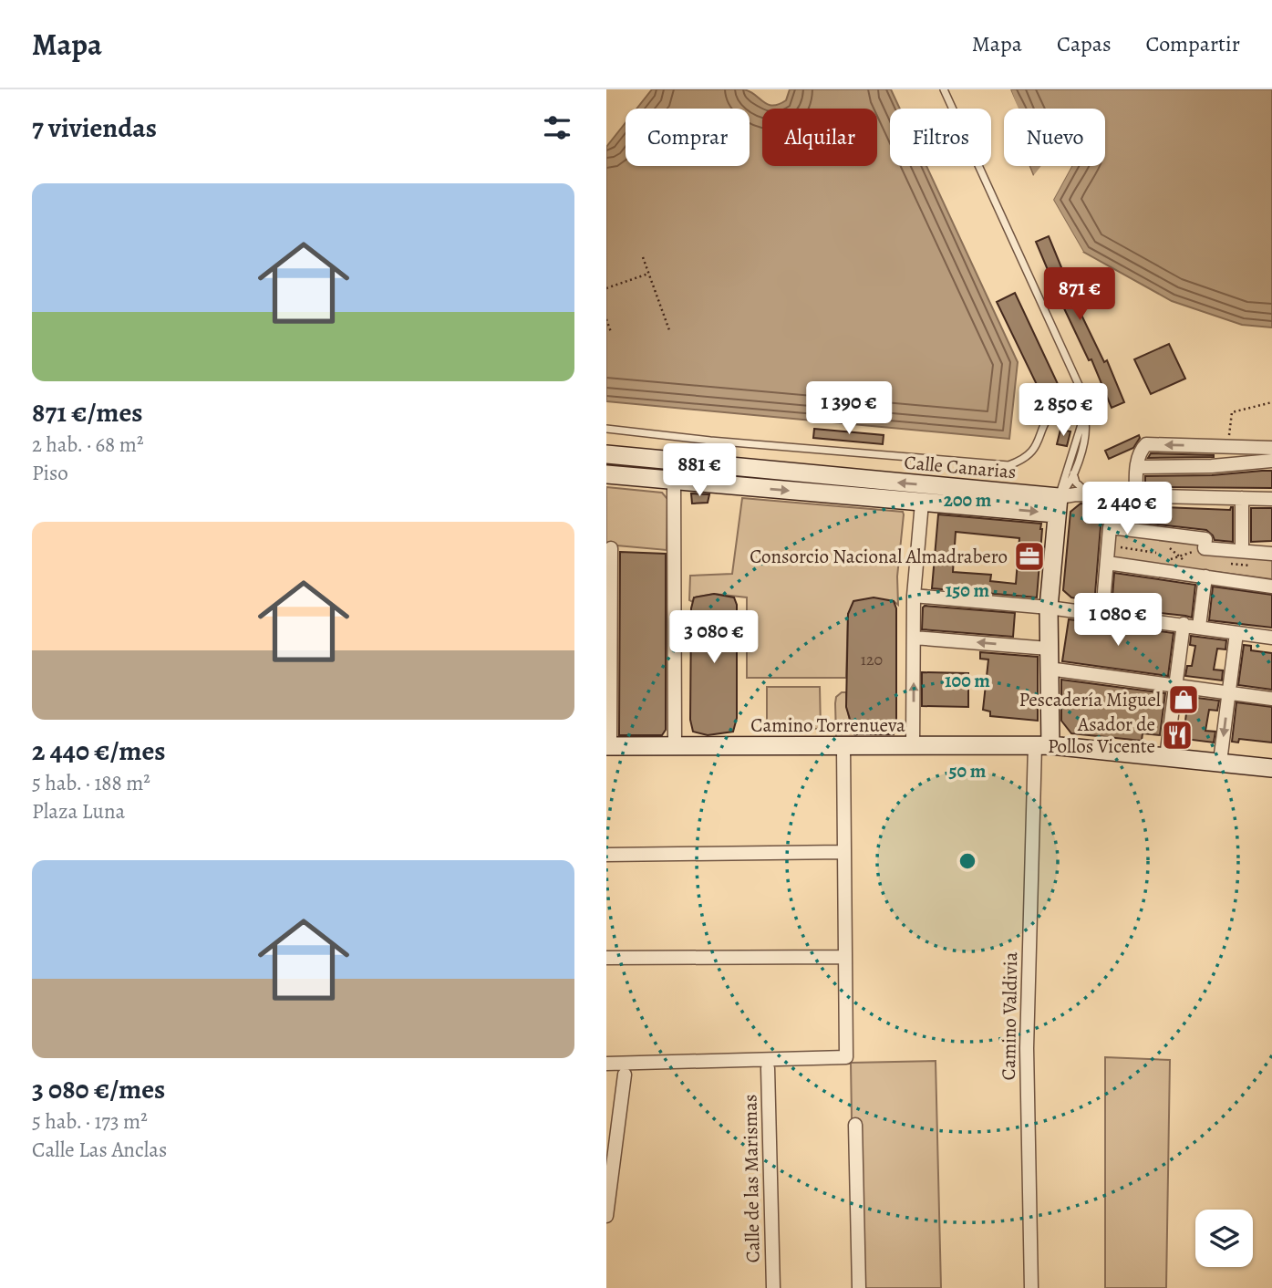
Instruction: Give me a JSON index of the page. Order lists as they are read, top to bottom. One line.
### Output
{"streets":{"main road":["Calle Canarias","Camino Torrenueva"],"street":["Camino Valdivia","Calle de las Marismas"]},"crossings":[["Camino Torrenueva","Camino Valdivia"]],"places":{"office":["Consorcio Nacional Almadrabero"],"shop":["Pescadería Miguel"],"restaurant":["Asador de Pollos Vicente"]},"house_numbers":["120"],"page":{"header":"Mapa","nav":["Mapa","Capas","Compartir"],"heading":"7 viviendas","chip":["Comprar","Alquilar","Filtros","Nuevo"],"list":[{"name":"871 €/mes","note":"2 hab. · 68 m² · Piso"},{"name":"2 440 €/mes","note":"5 hab. · 188 m² · Plaza Luna"},{"name":"3 080 €/mes","note":"5 hab. · 173 m² · Calle Las Anclas"}],"price":["871 €","1 390 €","2 850 €","881 €","2 440 €","1 080 €","3 080 €"]},"rings":["200 m","150 m","100 m","50 m"]}
